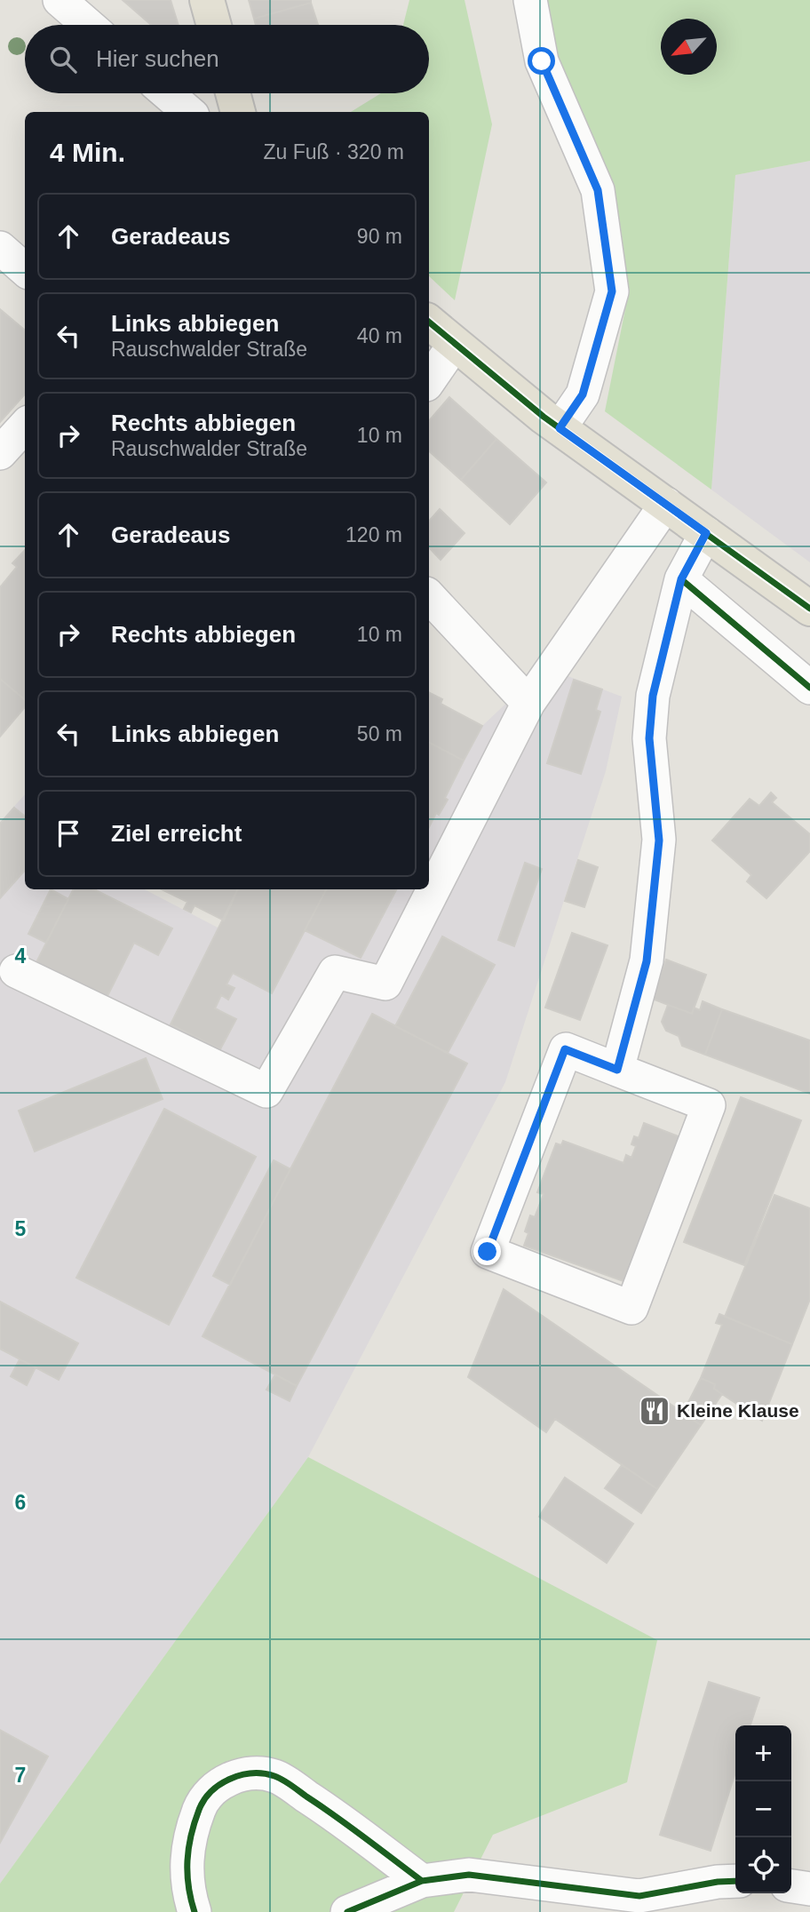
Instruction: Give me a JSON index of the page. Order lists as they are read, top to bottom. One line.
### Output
{"places":{"restaurant":["Kleine Klause"]},"north":"bottom left","page":{"search":"Hier suchen","heading":["4 Min.","Zu Fuß · 320 m"],"list":[["Geradeaus","90 m"],["Links abbiegen","Rauschwalder Straße","40 m"],["Rechts abbiegen","Rauschwalder Straße","10 m"],["Geradeaus","120 m"],["Rechts abbiegen","10 m"],["Links abbiegen","50 m"],"Ziel erreicht"],"map_buttons":["+","−"]},"grid":{"rows":["4","5","6","7"]}}
